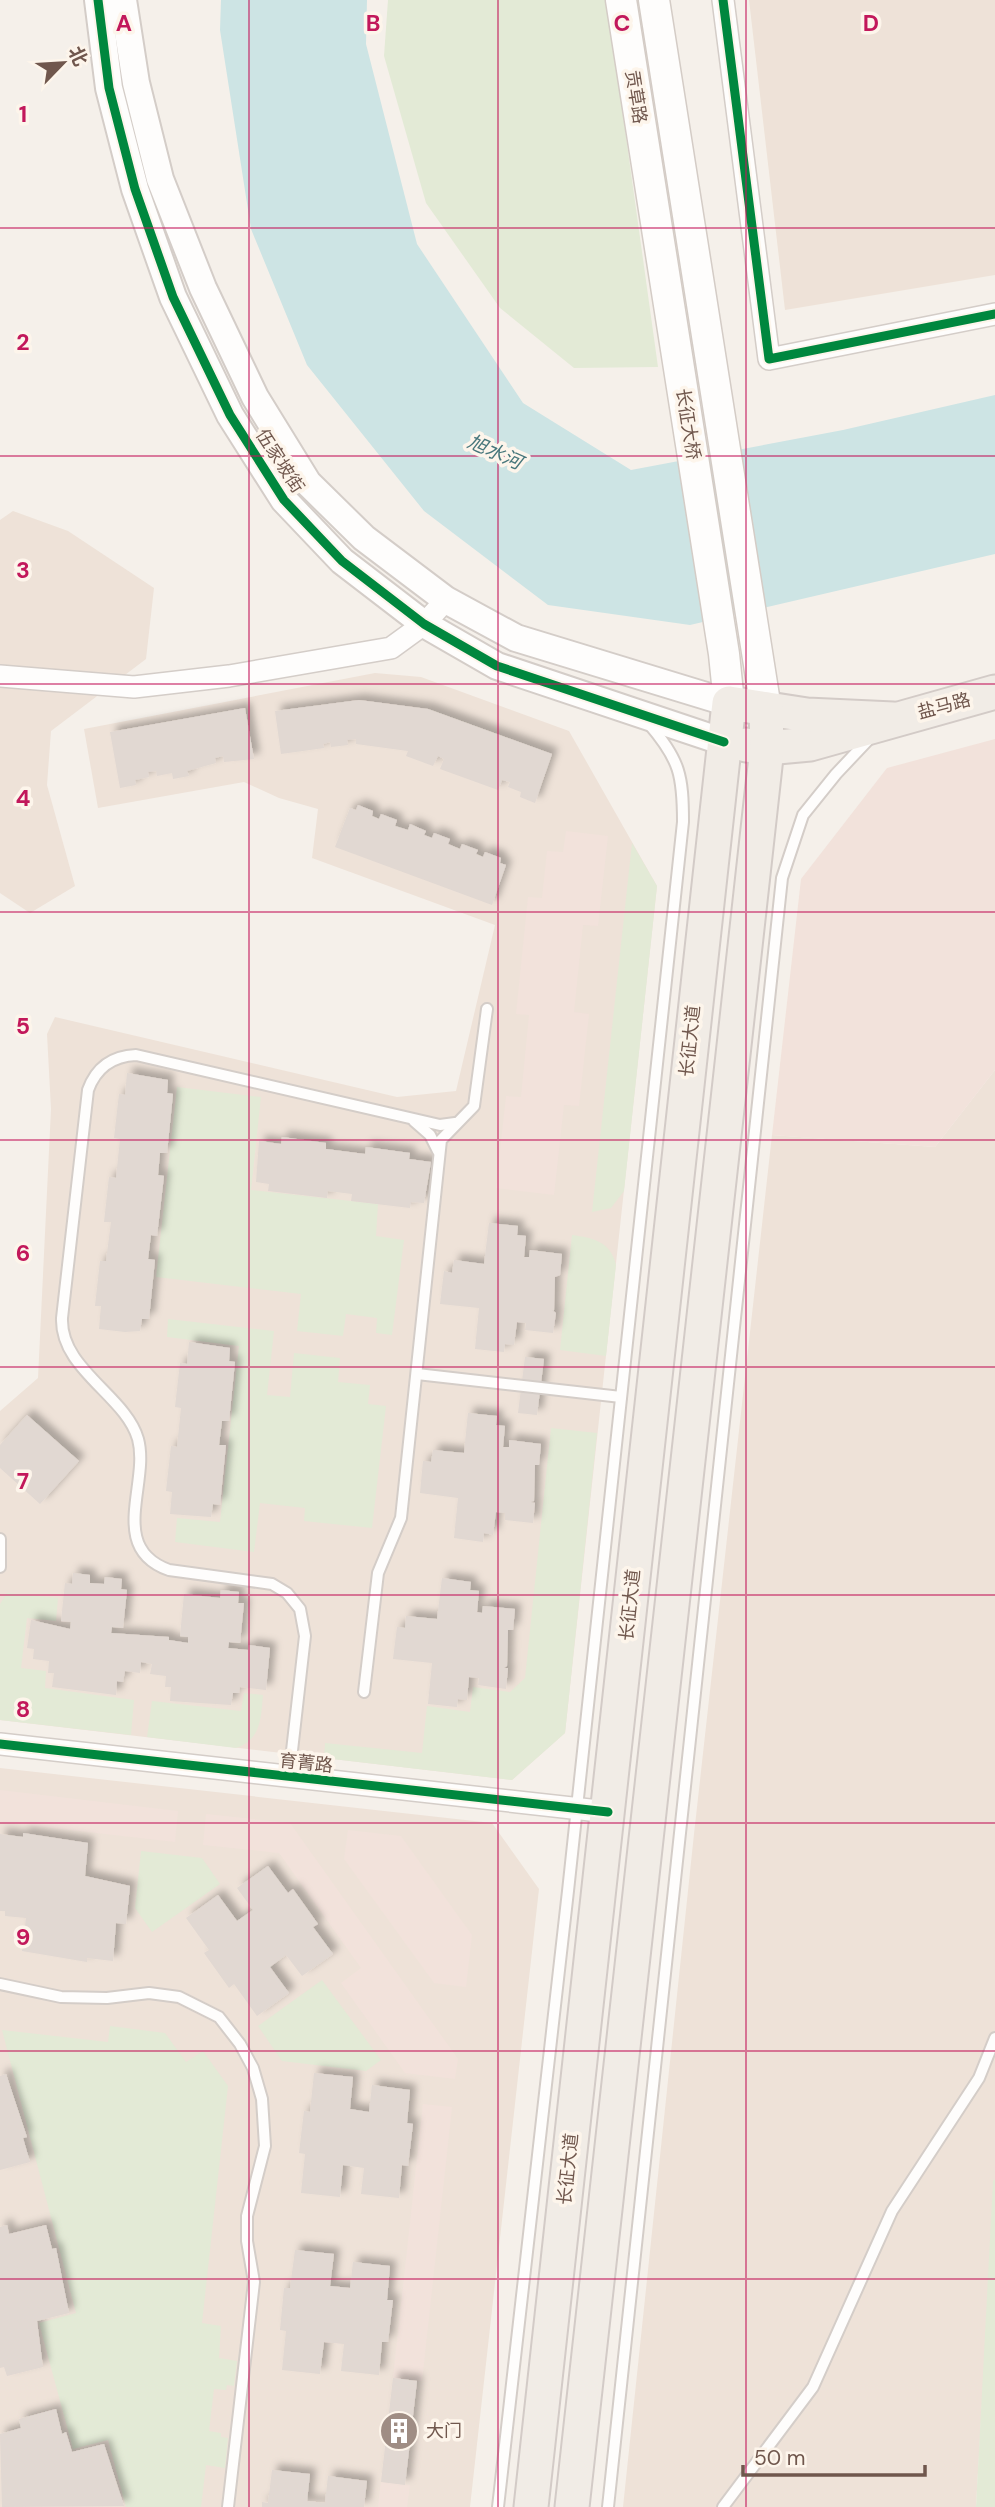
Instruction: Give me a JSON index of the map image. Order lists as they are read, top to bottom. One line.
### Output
{"streets":{"main road":["贡草路","长征大桥","盐马路","长征大道"],"street":["伍家坡街","育菁路"]},"crossings":[["贡草路","长征大桥"],["长征大桥","伍家坡街"],["长征大桥","长征大道"],["伍家坡街","盐马路"],["伍家坡街","长征大道"],["盐马路","长征大道"],["长征大道","育菁路"]],"water":["旭水河"],"places":{"building":["大门"]},"scale_bar":"50 m","north":"top right","grid":{"columns":["A","B","C","D"],"rows":["1","2","3","4","5","6","7","8","9"]}}
